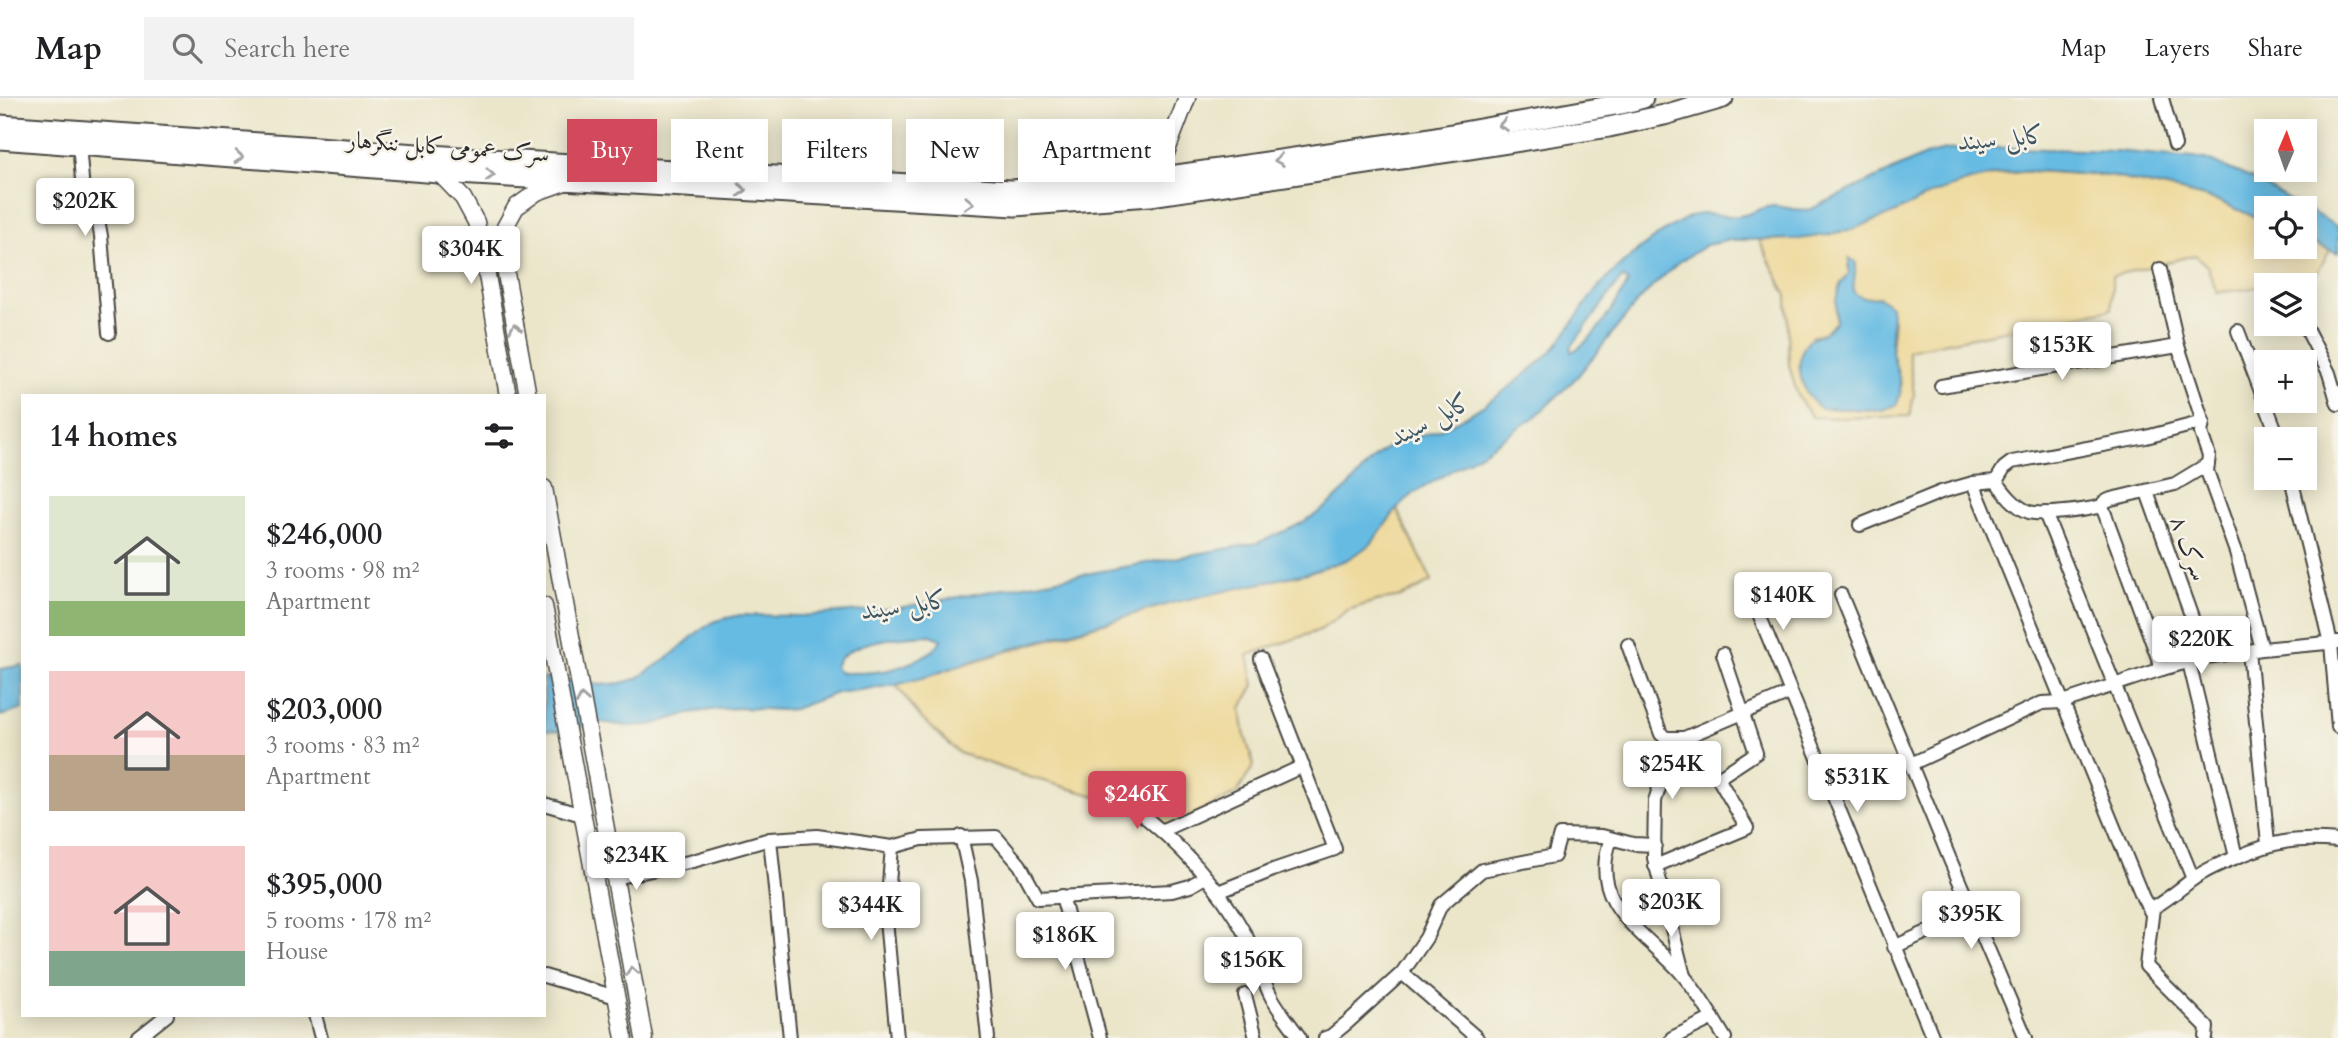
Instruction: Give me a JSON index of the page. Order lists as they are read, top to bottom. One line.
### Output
{"streets":{"highway":["سرک عمومی کابل ننگرهار"],"street":["سرک ۸"]},"water":["کابل سيند"],"north":"top","page":{"header":"Map","search":"Search here","nav":["Map","Layers","Share"],"map_buttons":["+","−"],"chip":["Buy","Rent","Filters","New","Apartment"],"price":["$202K","$304K","$153K","$140K","$220K","$254K","$531K","$246K","$234K","$203K","$344K","$395K","$186K","$156K"],"heading":"14 homes","list":[{"name":"$246,000","note":"3 rooms · 98 m² · Apartment"},{"name":"$203,000","note":"3 rooms · 83 m² · Apartment"},{"name":"$395,000","note":"5 rooms · 178 m² · House"}]}}
